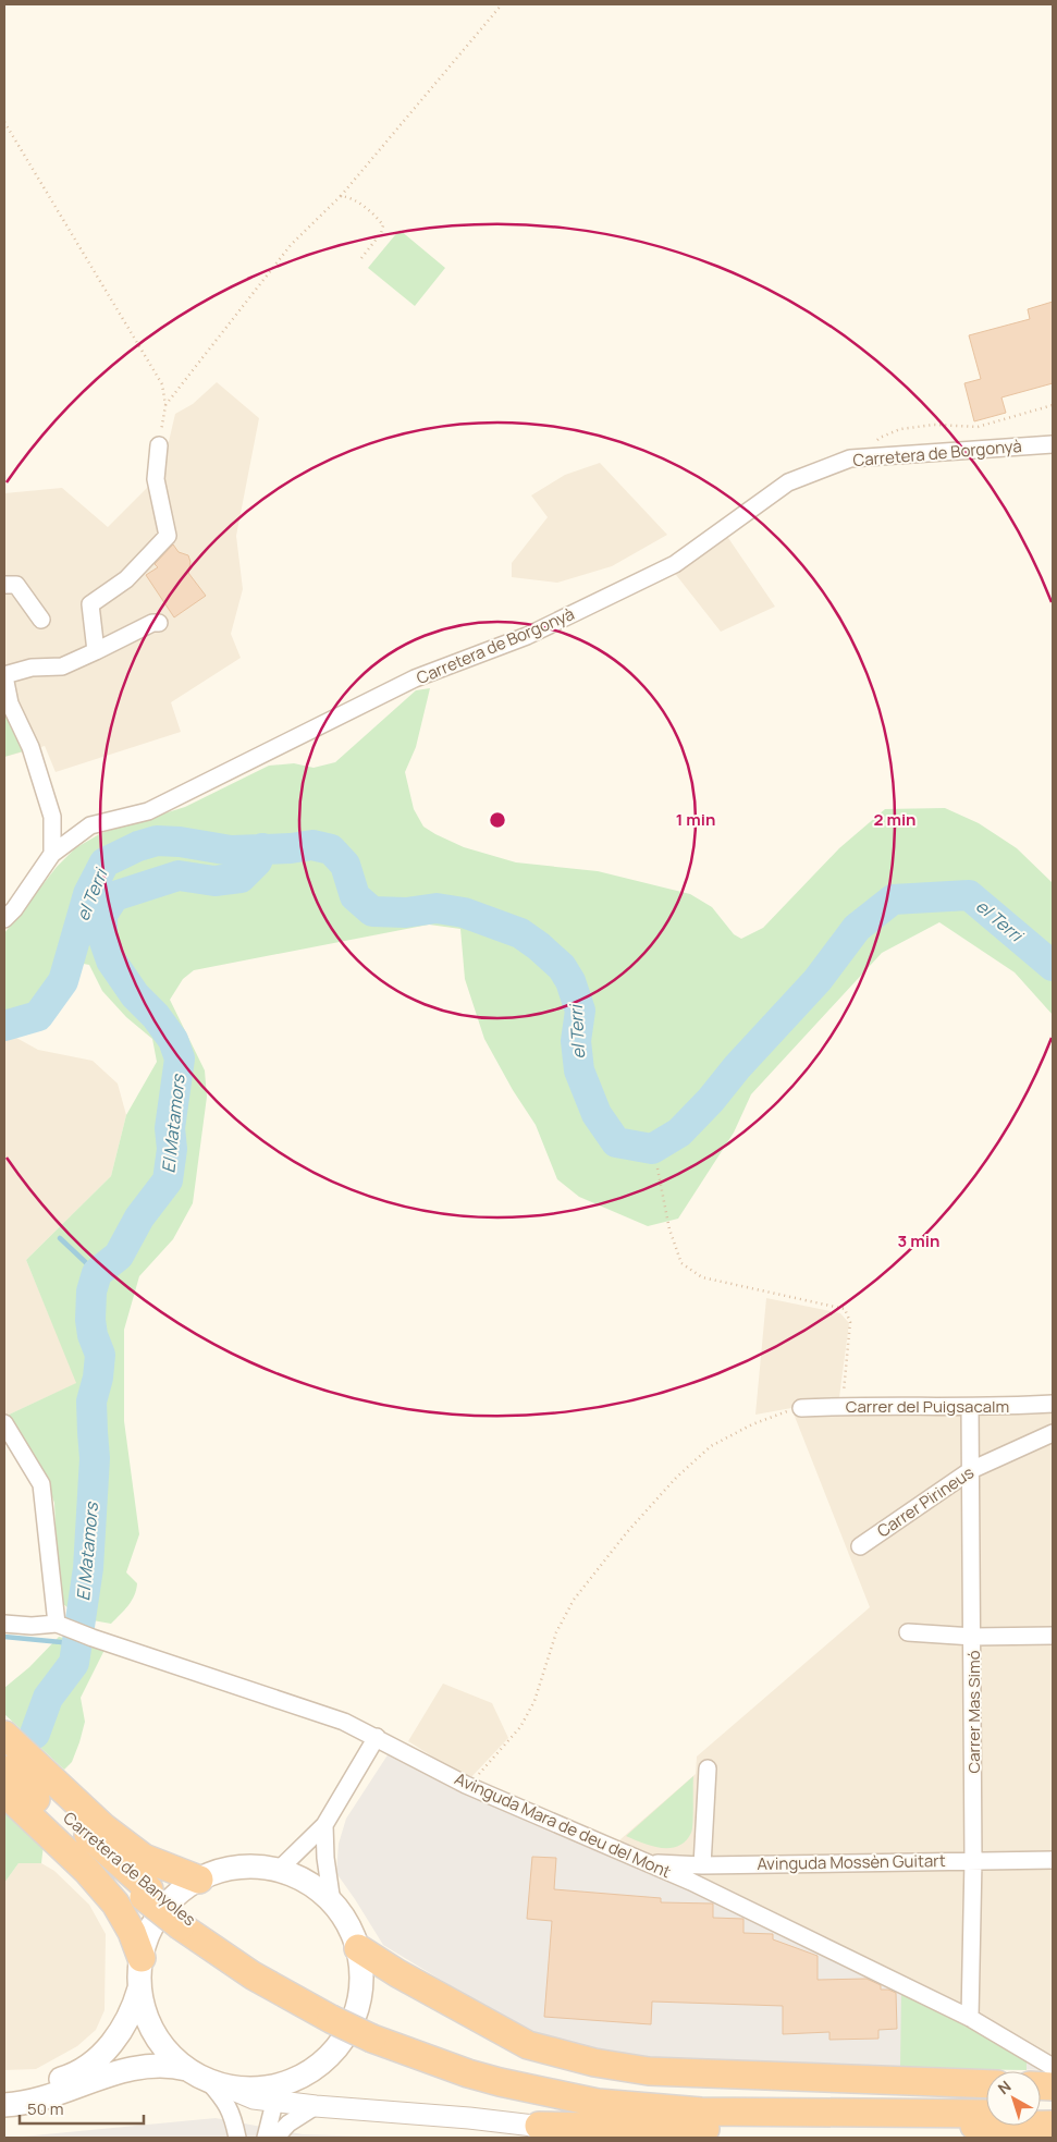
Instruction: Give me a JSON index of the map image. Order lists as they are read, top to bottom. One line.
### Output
{"streets":{"highway":["Carretera de Banyoles"],"street":["Carretera de Borgonyà","Carrer del Puigsacalm","Carrer Pirineus","Carrer Mas Simó","Avinguda Mara de deu del Mont","Avinguda Mossèn Guitart"]},"crossings":[["Carrer del Puigsacalm","Carrer Mas Simó"],["Carrer Pirineus","Carrer Mas Simó"],["Carrer Mas Simó","Avinguda Mara de deu del Mont"],["Carrer Mas Simó","Avinguda Mossèn Guitart"],["Avinguda Mara de deu del Mont","Avinguda Mossèn Guitart"]],"water":["el Terri","El Matamors"],"scale_bar":"50 m","north":"top left","rings":["1 min","2 min","3 min"]}
